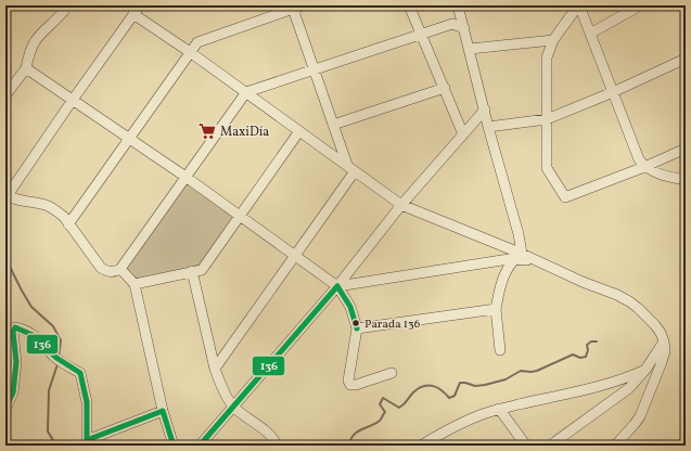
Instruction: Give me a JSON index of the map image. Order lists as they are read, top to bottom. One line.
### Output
{"places":{"supermarket":["MaxiDía"],"other":["Parada 136"]},"lines":["transit line 136"]}
